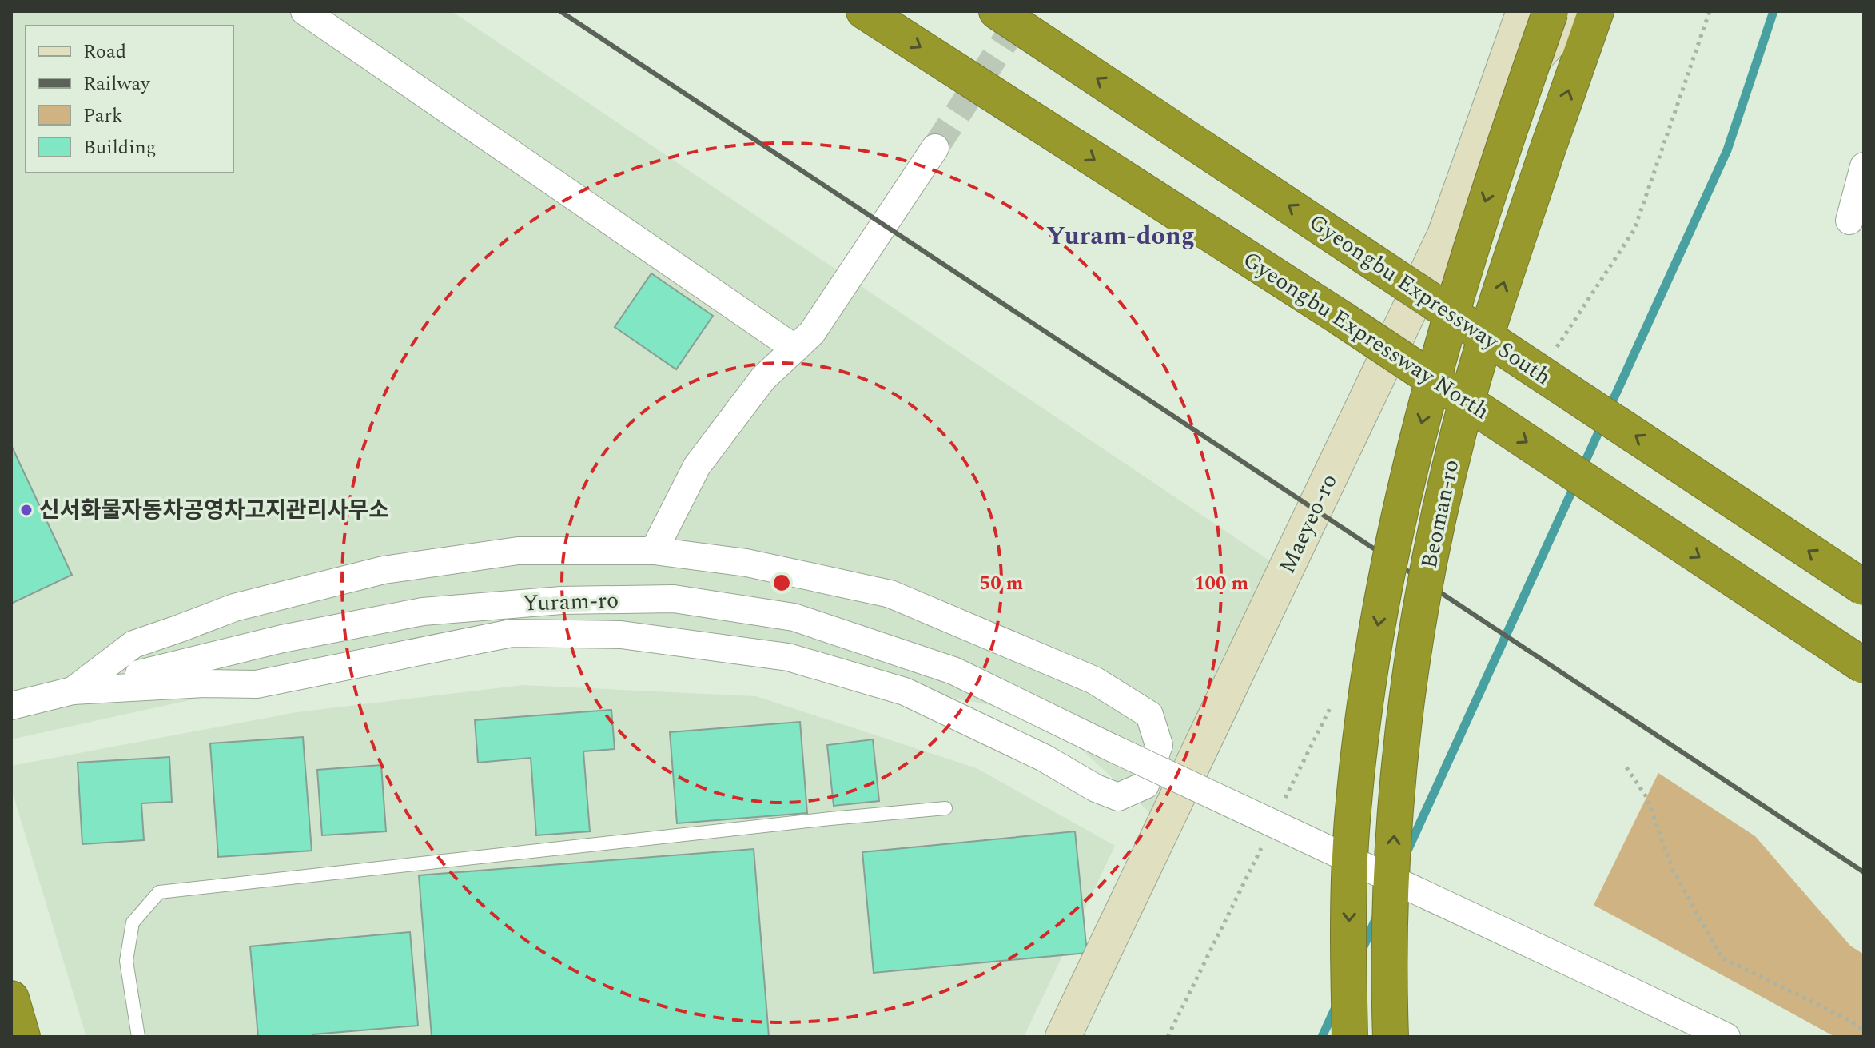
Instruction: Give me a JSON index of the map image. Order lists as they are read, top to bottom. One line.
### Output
{"streets":{"highway":["Gyeongbu Expressway South","Gyeongbu Expressway North","Beoman-ro"],"street":["Maeyeo-ro","Yuram-ro"]},"one_way":["Gyeongbu Expressway South","Gyeongbu Expressway North"],"districts":["Yuram-dong"],"places":["신서화물자동차공영차고지관리사무소"],"legend":["Road","Railway","Park","Building"],"rings":["50 m","100 m"]}
